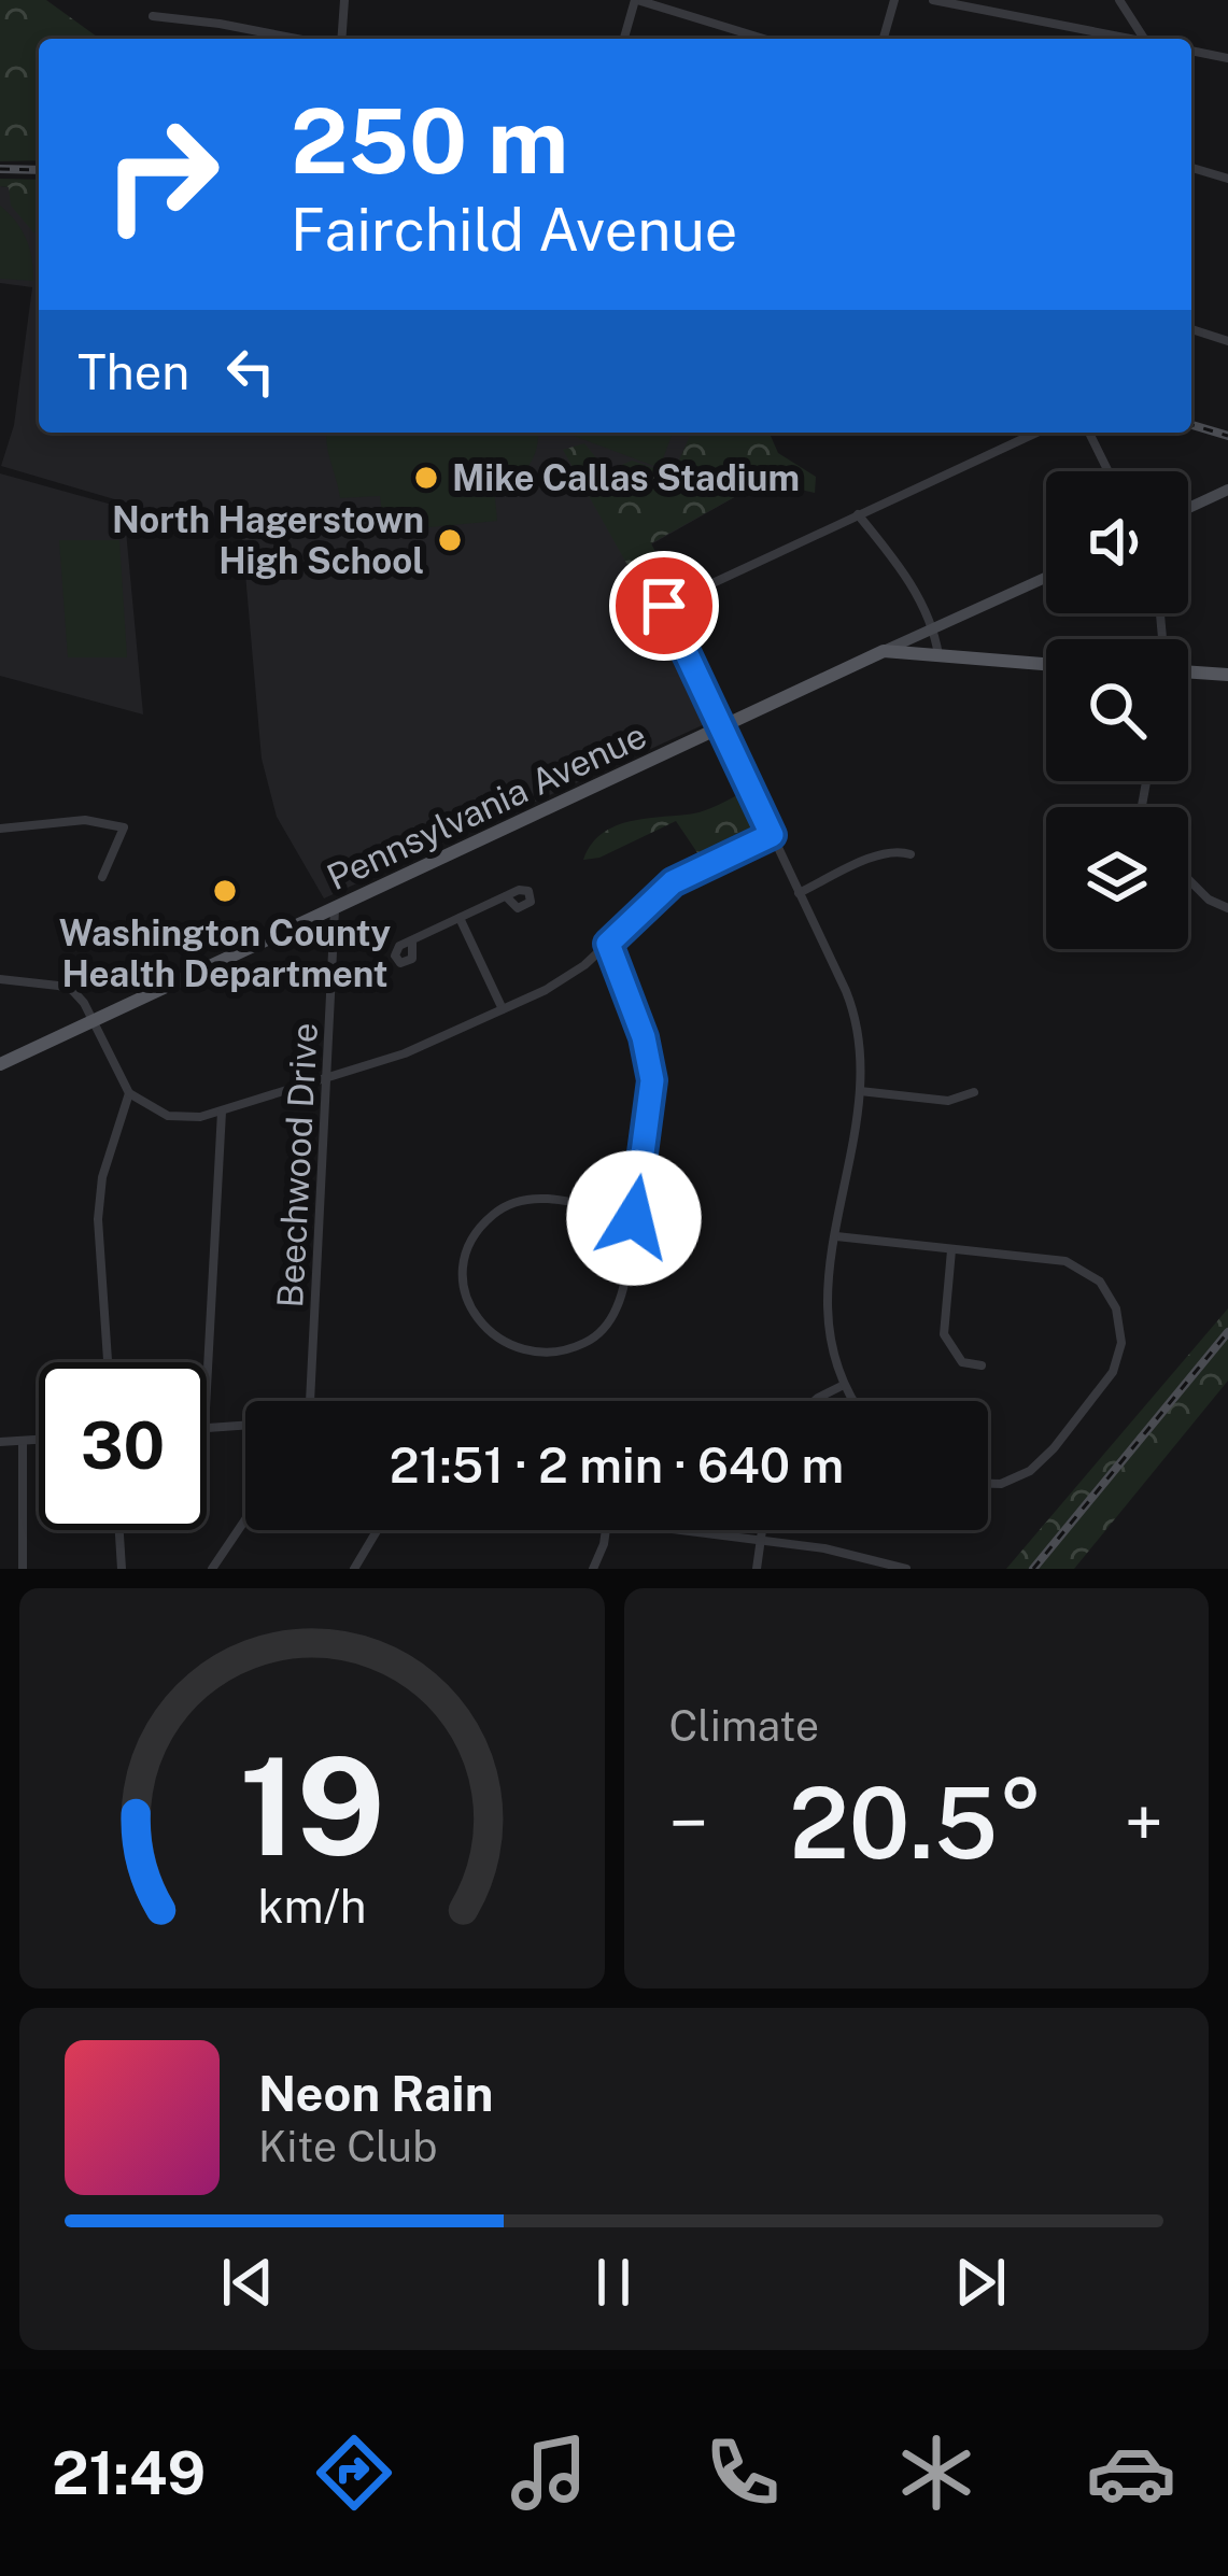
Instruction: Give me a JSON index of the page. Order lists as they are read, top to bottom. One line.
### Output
{"streets":{"main road":["Pennsylvania Avenue"],"street":["Beechwood Drive"]},"crossings":[["Pennsylvania Avenue","Beechwood Drive"]],"places":["Mike Callas Stadium","North Hagerstown High School","Washington County Health Department"],"page":{"turn":["250 m","Fairchild Avenue"],"then":"Then","limit":"30","trip":"21:51 · 2 min · 640 m","tile":"Climate","heat":["−","20.5°","+"],"song":["Neon Rain","Kite Club"],"tabs":"21:49","gauge":["19","km/h"]}}
